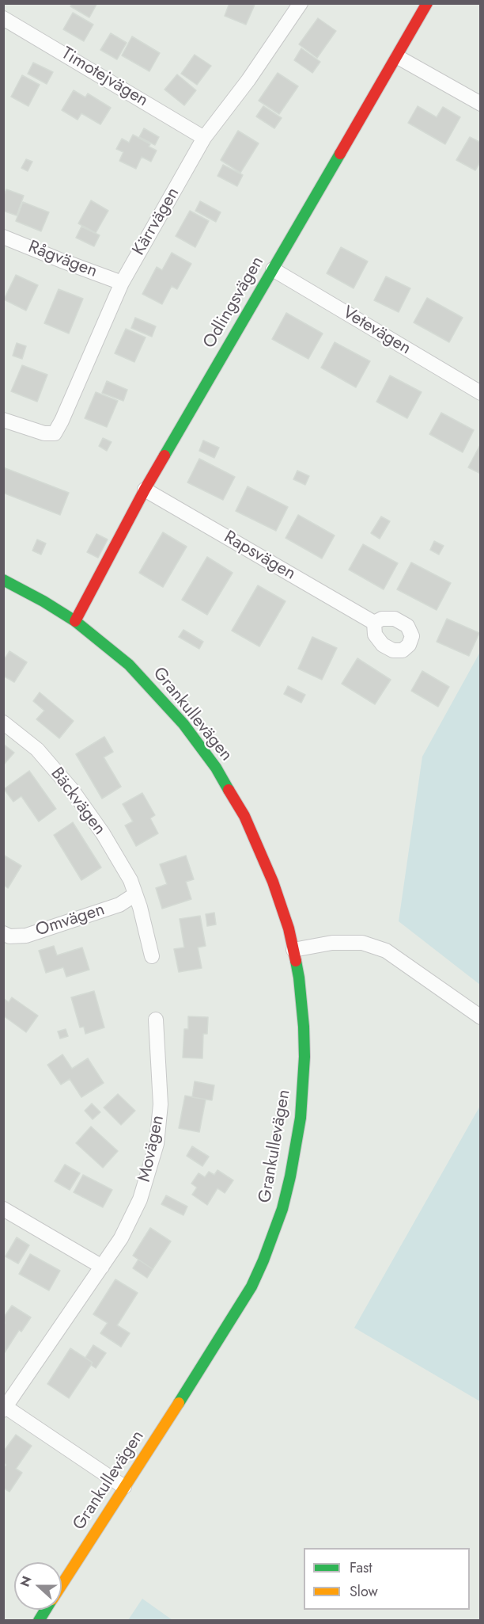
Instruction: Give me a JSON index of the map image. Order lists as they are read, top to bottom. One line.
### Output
{"streets":{"street":["Timotejvägen","Kärrvägen","Rågvägen","Odlingsvägen","Vetevägen","Rapsvägen","Grankullevägen","Bäckvägen","Omvägen","Movägen"]},"crossings":[["Timotejvägen","Kärrvägen"],["Kärrvägen","Rågvägen"],["Odlingsvägen","Vetevägen"],["Odlingsvägen","Rapsvägen"],["Odlingsvägen","Grankullevägen"],["Bäckvägen","Omvägen"]],"legend":["Fast","Slow"],"north":"left"}
